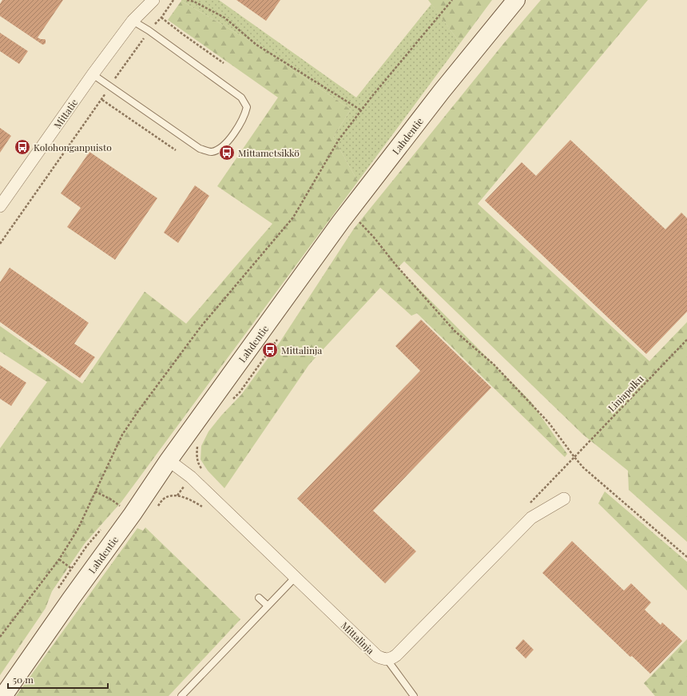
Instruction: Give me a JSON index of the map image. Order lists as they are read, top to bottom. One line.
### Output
{"streets":{"main road":["Lahdentie"],"street":["Mittatie","Mittalinja"],"path":["Linjapolku"]},"crossings":[["Lahdentie","Mittalinja"]],"places":{"bus stop":["Kolohonganpuisto","Mittametsikkö","Mittalinja"]},"scale_bar":"50 m"}
